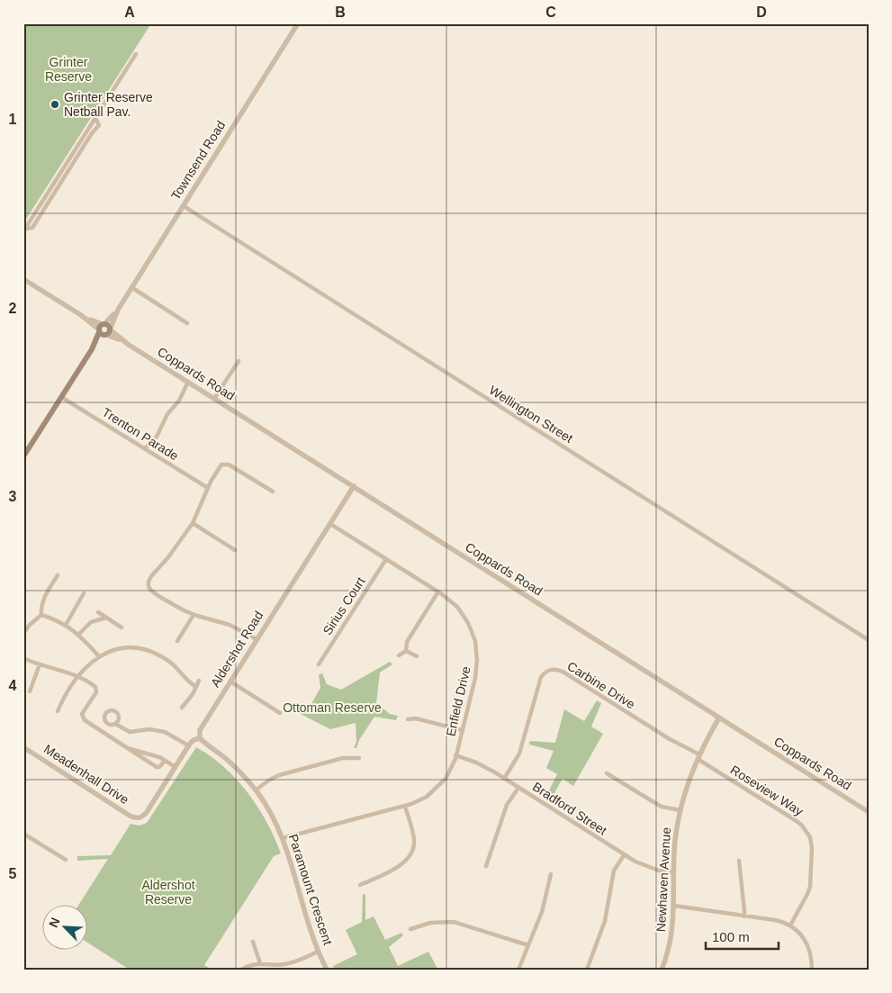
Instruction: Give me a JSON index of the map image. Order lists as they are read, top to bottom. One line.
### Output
{"streets":{"main road":["Townsend Road"],"street":["Coppards Road","Wellington Street","Trenton Parade","Sirius Court","Aldershot Road","Carbine Drive","Enfield Drive","Meadenhall Drive","Roseview Way","Bradford Street","Newhaven Avenue","Paramount Crescent"]},"crossings":[["Townsend Road","Coppards Road"],["Townsend Road","Wellington Street"],["Townsend Road","Trenton Parade"],["Coppards Road","Aldershot Road"],["Coppards Road","Newhaven Avenue"],["Sirius Court","Enfield Drive"],["Aldershot Road","Enfield Drive"],["Aldershot Road","Paramount Crescent"],["Carbine Drive","Roseview Way"],["Carbine Drive","Bradford Street"],["Carbine Drive","Newhaven Avenue"],["Enfield Drive","Bradford Street"],["Enfield Drive","Paramount Crescent"],["Roseview Way","Newhaven Avenue"],["Bradford Street","Newhaven Avenue"]],"parks":["Grinter Reserve","Ottoman Reserve","Aldershot Reserve"],"places":["Grinter Reserve Netball Pav."],"scale_bar":"100 m","north":"top left","grid":{"columns":["A","B","C","D"],"rows":["1","2","3","4","5"]}}
